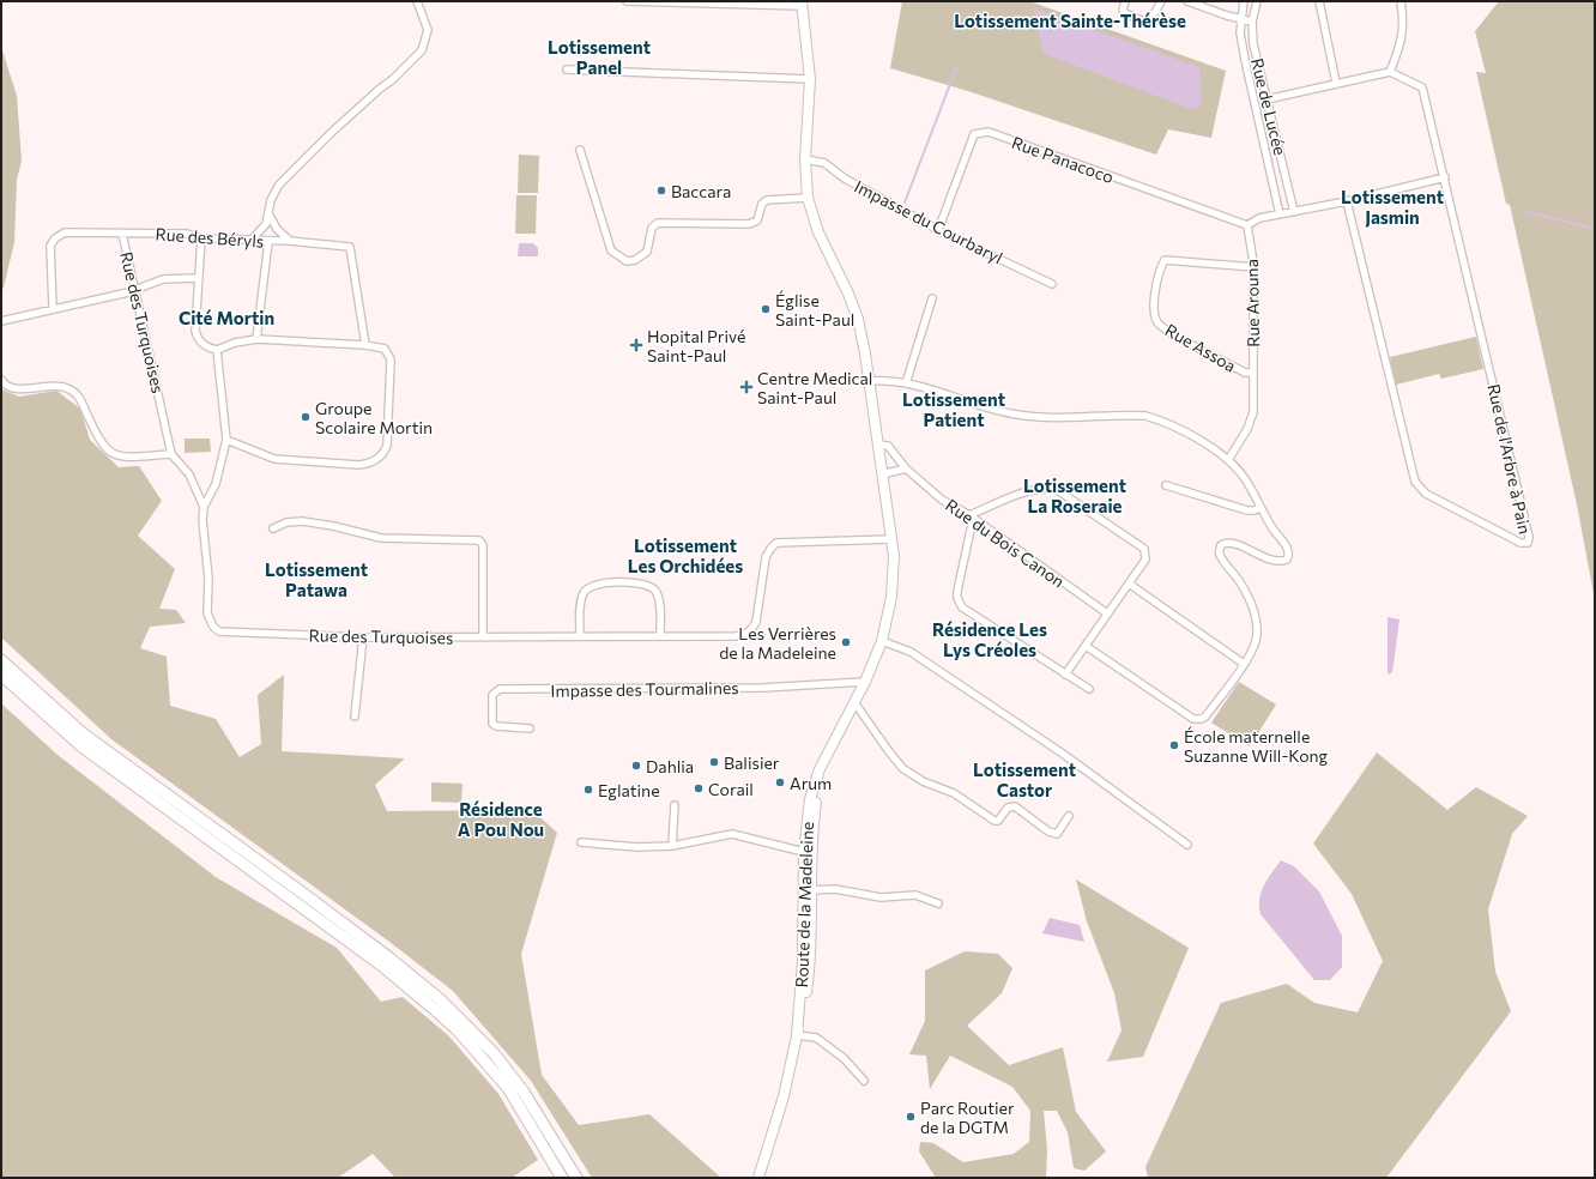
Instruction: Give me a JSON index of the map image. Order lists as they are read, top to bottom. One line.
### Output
{"streets":{"main road":["Route de la Madeleine"],"street":["Rue de Lucée","Rue Panacoco","Impasse du Courbaryl","Rue des Béryls","Rue Arouna","Rue des Turquoises","Rue Assoa","Rue de l'Arbre à Pain","Rue du Bois Canon","Impasse des Tourmalines"]},"crossings":[["Rue Panacoco","Impasse du Courbaryl"],["Rue Panacoco","Rue Arouna"],["Impasse du Courbaryl","Route de la Madeleine"],["Rue des Béryls","Rue des Turquoises"],["Rue Arouna","Rue Assoa"],["Rue des Turquoises","Route de la Madeleine"],["Rue du Bois Canon","Route de la Madeleine"],["Impasse des Tourmalines","Route de la Madeleine"]],"districts":["Lotissement Sainte-Thérèse","Lotissement Panel","Lotissement Jasmin","Cité Mortin","Lotissement Patient","Lotissement La Roseraie","Lotissement Les Orchidées","Lotissement Patawa","Résidence Les Lys Créoles","Lotissement Castor","Résidence A Pou Nou"],"places":{"other":["Baccara","Église Saint-Paul","Groupe Scolaire Mortin","Les Verrières de la Madeleine","École maternelle Suzanne Will-Kong","Balisier","Dahlia","Arum","Corail","Eglatine","Parc Routier de la DGTM"],"health":["Hopital Privé Saint-Paul","Centre Medical Saint-Paul"]}}
